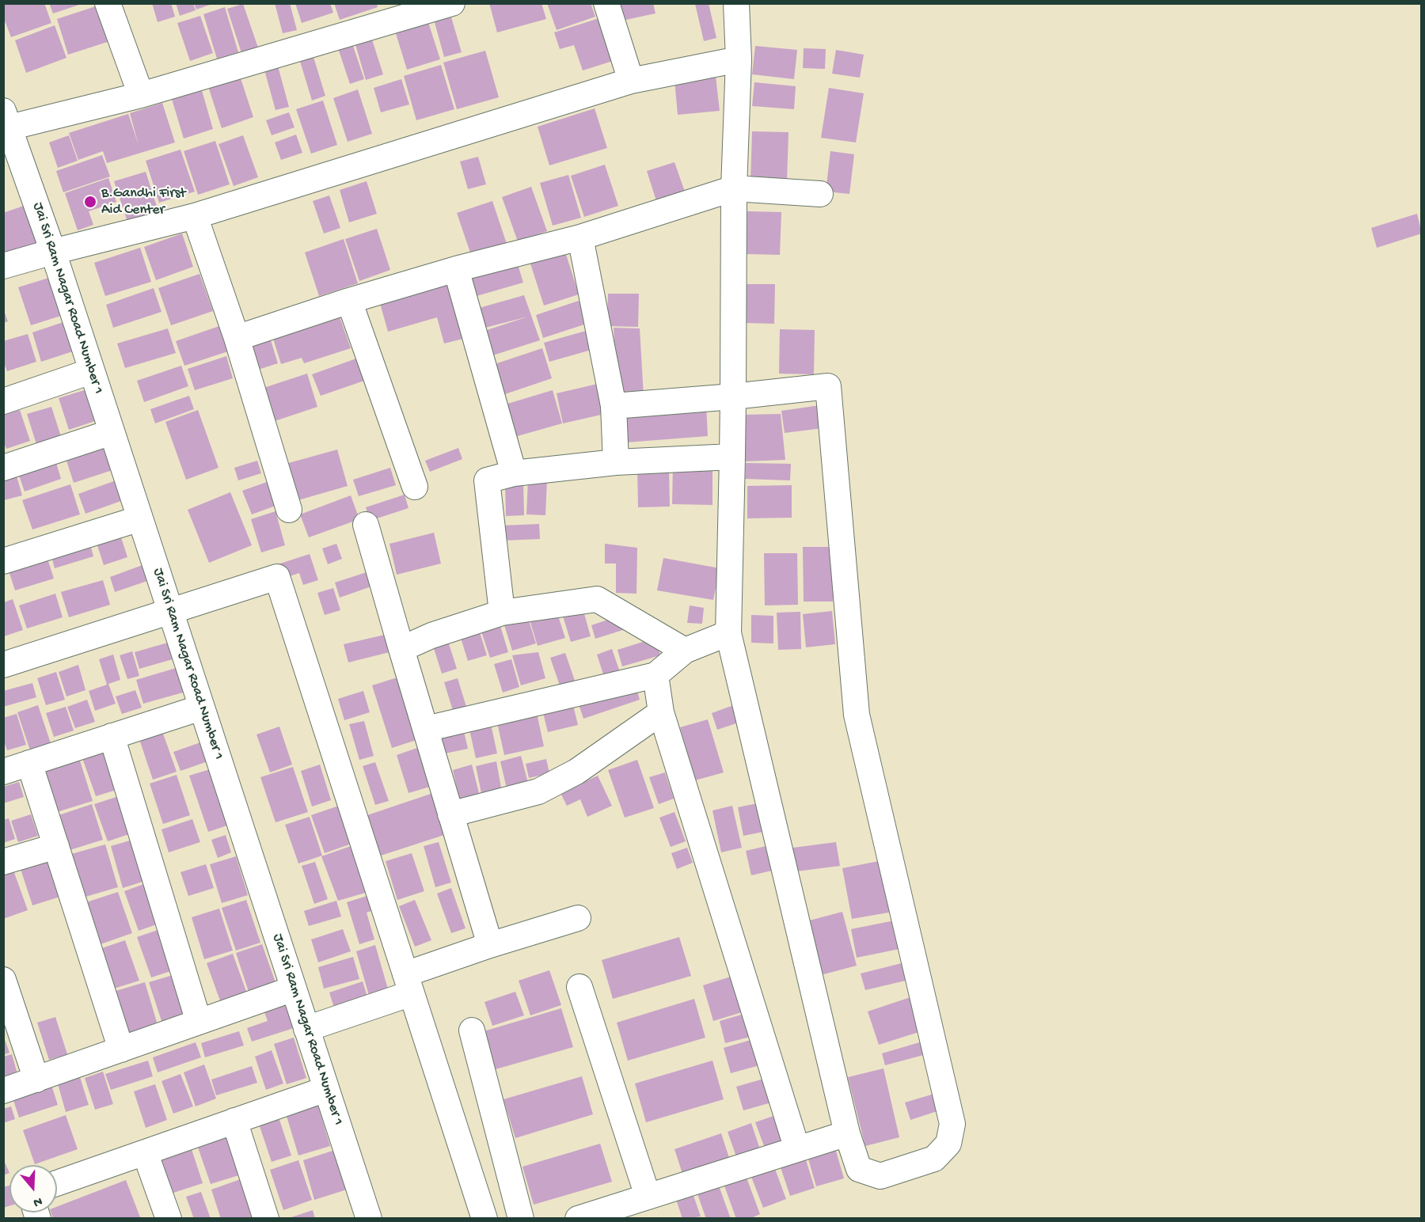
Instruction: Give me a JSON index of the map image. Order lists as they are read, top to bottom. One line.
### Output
{"streets":{"street":["Jai Sri Ram Nagar Road Number 1"]},"places":["B.Gandhi First Aid Center"],"north":"bottom"}
